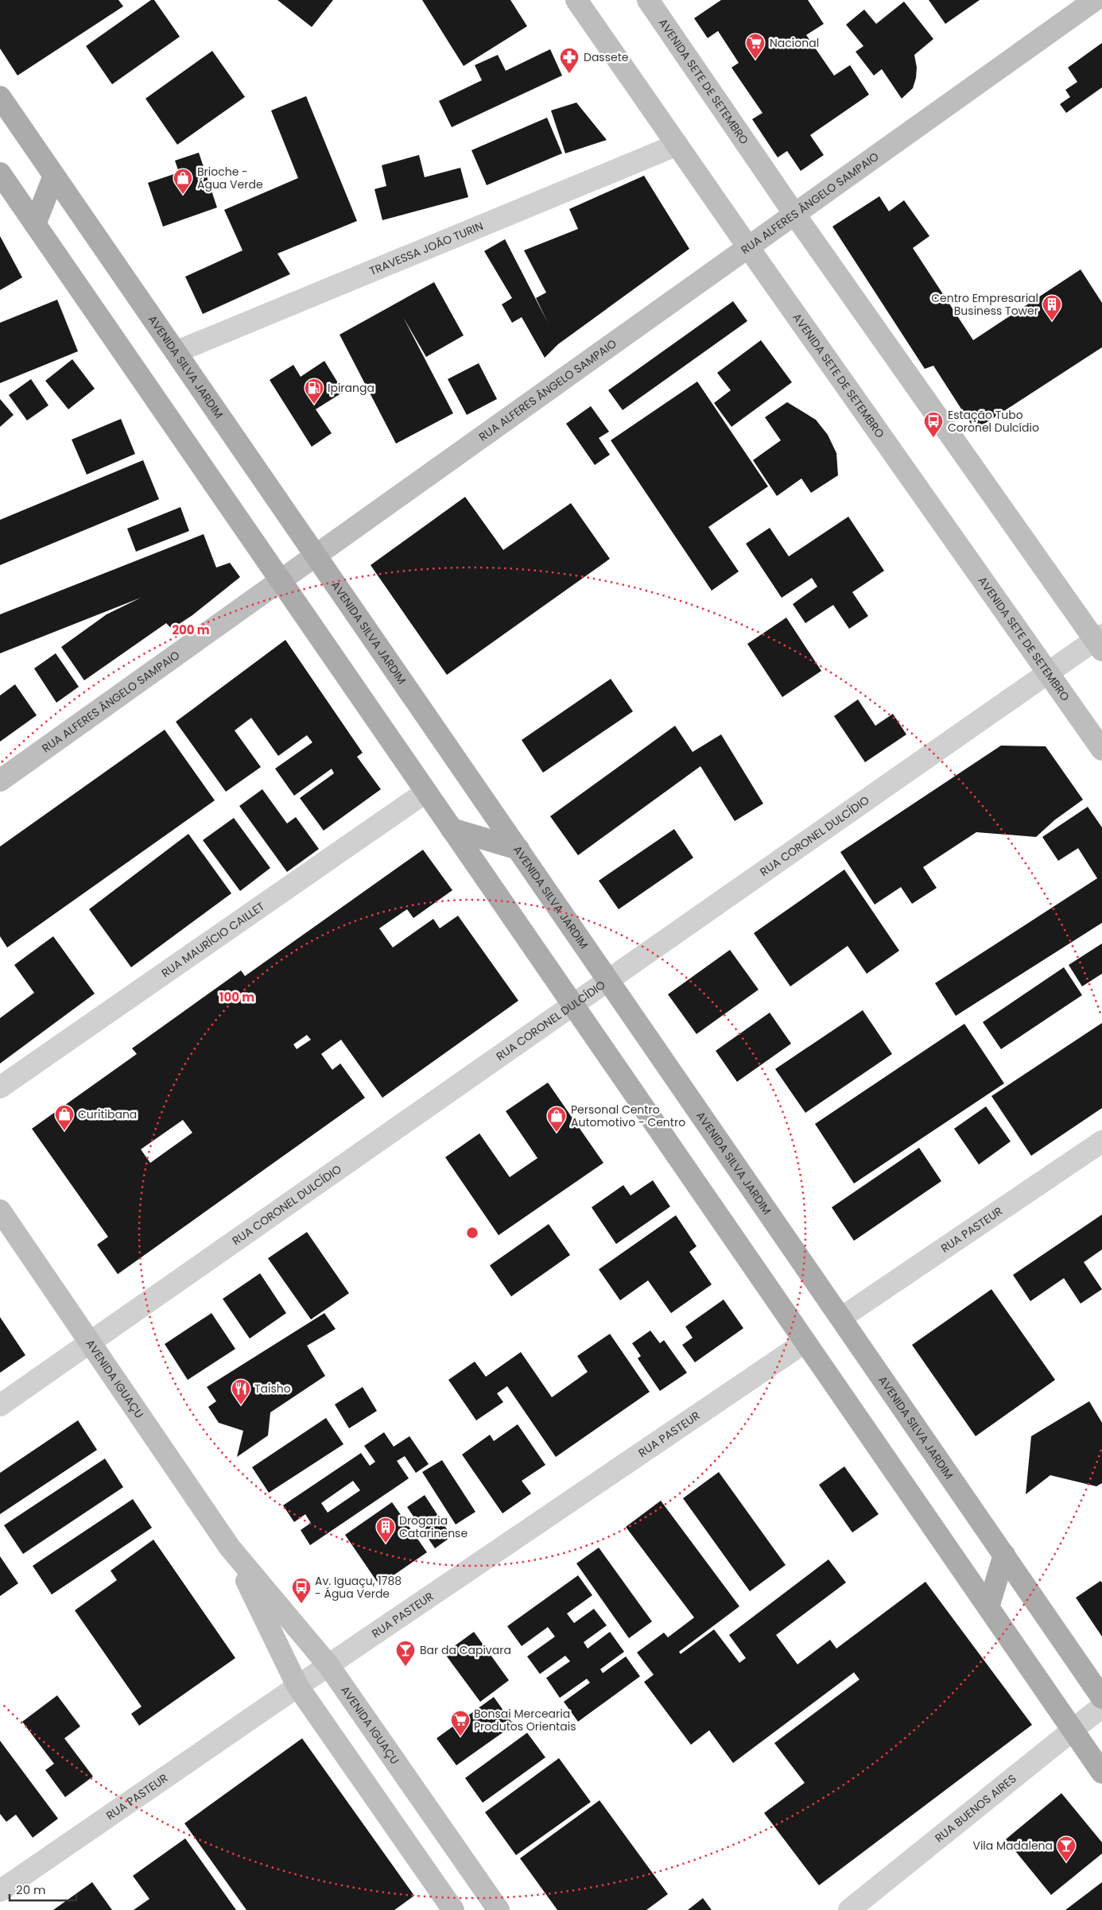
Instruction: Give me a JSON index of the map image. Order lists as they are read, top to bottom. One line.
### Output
{"streets":{"main road":["AVENIDA SETE DE SETEMBRO","RUA ALFERES ÂNGELO SAMPAIO","AVENIDA SILVA JARDIM","AVENIDA IGUAÇU"],"street":["TRAVESSA JOÃO TURIN","RUA CORONEL DULCÍDIO","RUA MAURÍCIO CAILLET","RUA PASTEUR","RUA BUENOS AIRES"]},"crossings":[["AVENIDA SETE DE SETEMBRO","RUA ALFERES ÂNGELO SAMPAIO"],["AVENIDA SETE DE SETEMBRO","TRAVESSA JOÃO TURIN"],["AVENIDA SETE DE SETEMBRO","RUA CORONEL DULCÍDIO"],["RUA ALFERES ÂNGELO SAMPAIO","AVENIDA SILVA JARDIM"],["TRAVESSA JOÃO TURIN","AVENIDA SILVA JARDIM"],["AVENIDA SILVA JARDIM","RUA CORONEL DULCÍDIO"],["AVENIDA SILVA JARDIM","RUA PASTEUR"],["RUA CORONEL DULCÍDIO","AVENIDA IGUAÇU"],["RUA PASTEUR","AVENIDA IGUAÇU"]],"places":{"supermarket":["Nacional","Bonsai Mercearia Produtos Orientais"],"pharmacy":["Dassete"],"shop":["Brioche - Água Verde","Curitibana","Personal Centro Automotivo - Centro"],"building":["Centro Empresarial Business Tower","Drogaria Catarinense"],"fuel station":["Ipiranga"],"bus stop":["Estação Tubo Coronel Dulcídio","Av. Iguaçu, 1788 - Água Verde"],"restaurant":["Taisho"],"bar":["Bar da Capivara","Vila Madalena"]},"scale_bar":"20 m","rings":["200 m","100 m"]}
